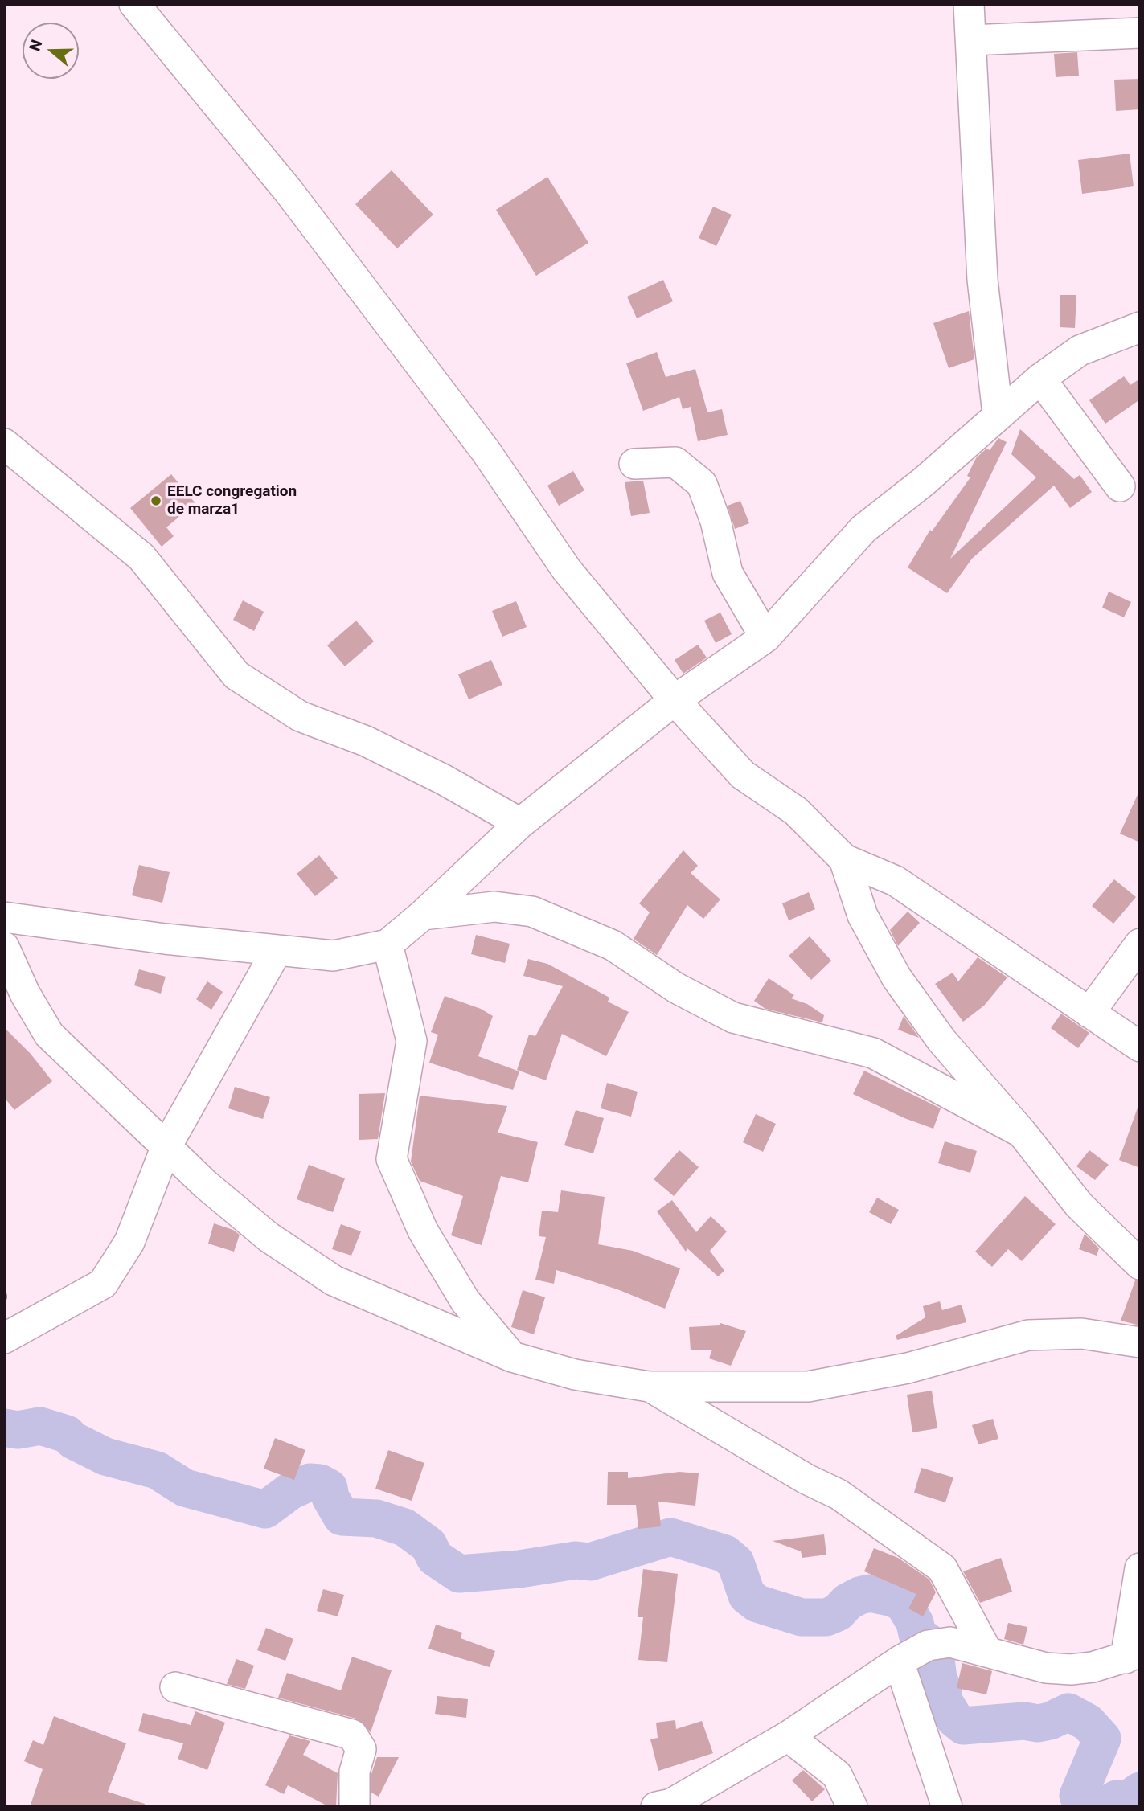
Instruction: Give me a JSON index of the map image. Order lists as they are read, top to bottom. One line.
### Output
{"places":["EELC congregation de marza1"],"north":"left"}
